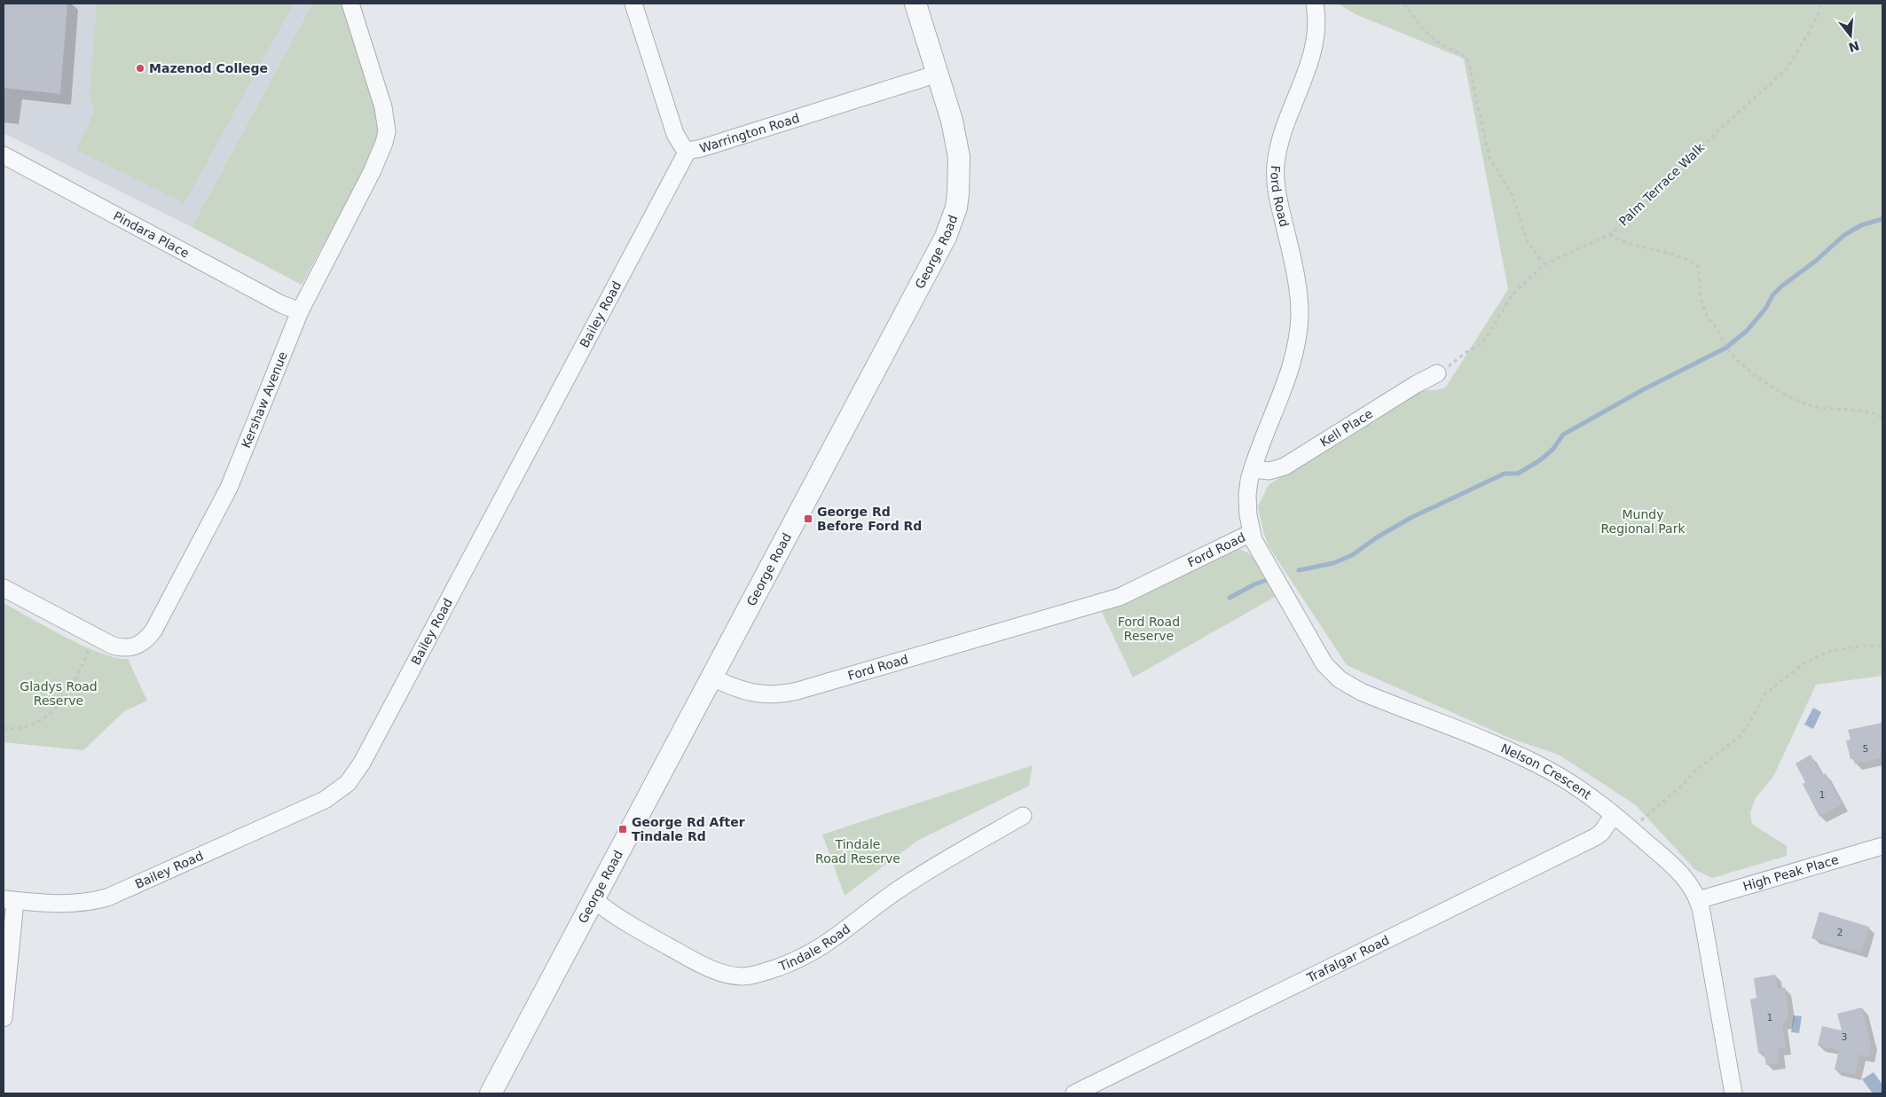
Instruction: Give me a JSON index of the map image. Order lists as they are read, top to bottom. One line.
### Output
{"streets":{"street":["Warrington Road","Ford Road","Pindara Place","George Road","Bailey Road","Kershaw Avenue","Kell Place","Nelson Crescent","High Peak Place","Tindale Road","Trafalgar Road"],"path":["Palm Terrace Walk"]},"crossings":[["Warrington Road","George Road"],["Warrington Road","Bailey Road"],["Ford Road","George Road"],["Ford Road","Kell Place"],["Ford Road","Nelson Crescent"],["Pindara Place","Kershaw Avenue"],["George Road","Tindale Road"],["Nelson Crescent","High Peak Place"],["Nelson Crescent","Trafalgar Road"]],"parks":["Mundy Regional Park","Ford Road Reserve","Gladys Road Reserve","Tindale Road Reserve"],"places":{"other":["Mazenod College"],"transit":["George Rd Before Ford Rd","George Rd After Tindale Rd"]},"house_numbers":["5","1","2","1","3"],"north":"bottom"}
